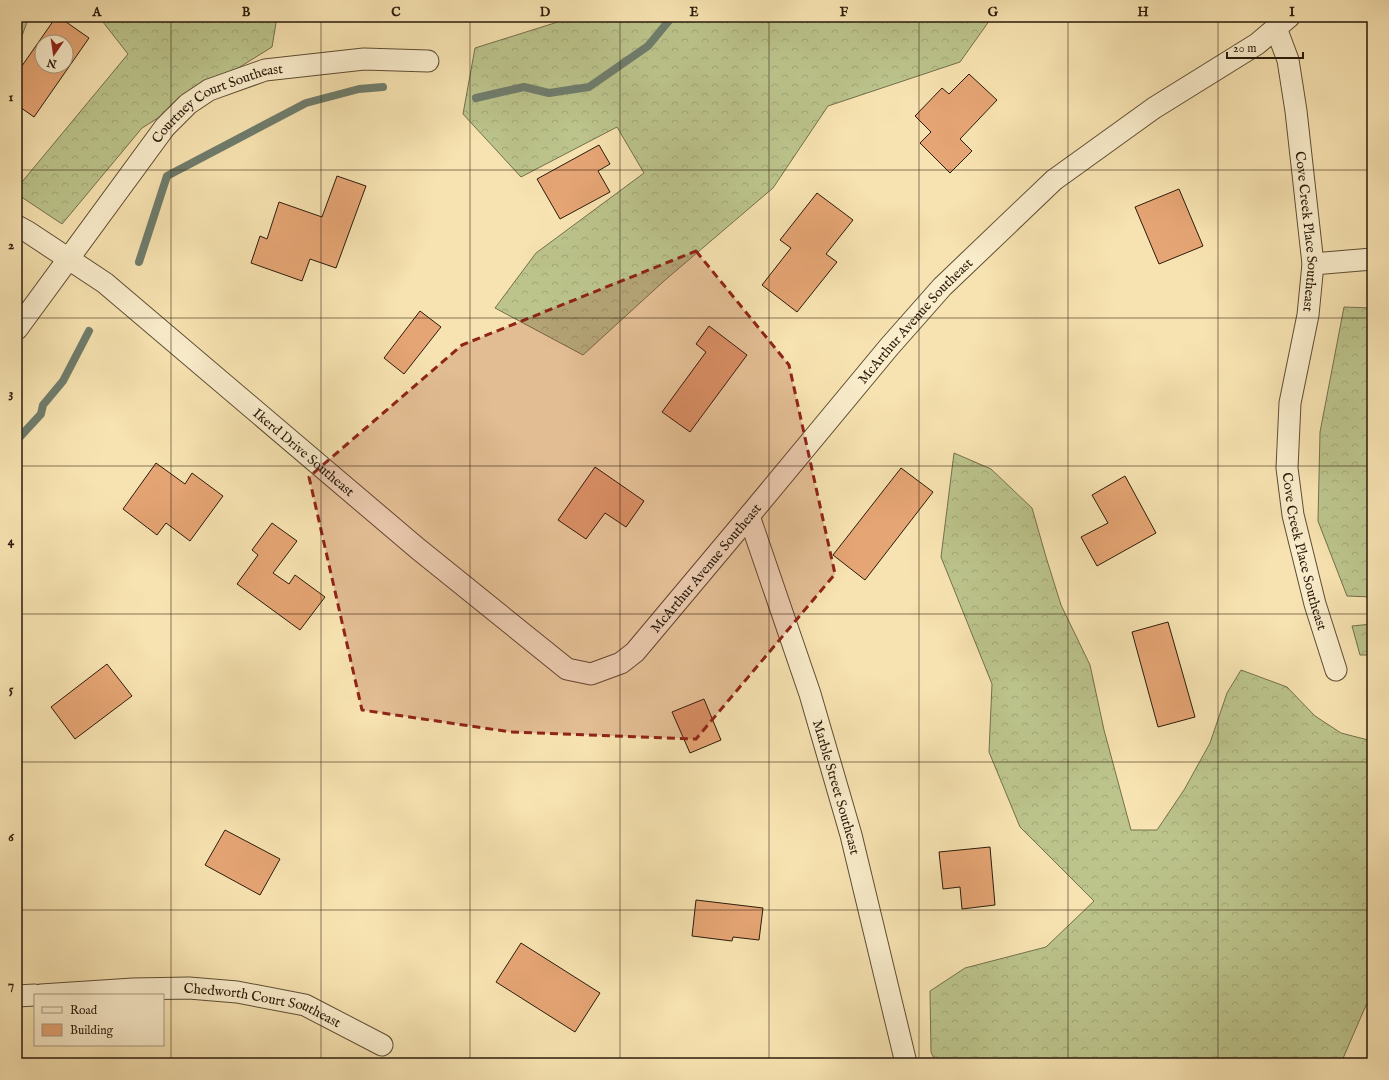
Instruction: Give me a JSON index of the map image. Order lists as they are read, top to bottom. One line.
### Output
{"streets":{"street":["Courtney Court Southeast","Cove Creek Place Southeast","McArthur Avenue Southeast","Ikerd Drive Southeast","Marble Street Southeast","Chedworth Court Southeast"]},"crossings":[["Courtney Court Southeast","Ikerd Drive Southeast"],["Cove Creek Place Southeast","McArthur Avenue Southeast"],["McArthur Avenue Southeast","Ikerd Drive Southeast"],["McArthur Avenue Southeast","Marble Street Southeast"]],"legend":["Road","Building"],"scale_bar":"20 m","north":"bottom","grid":{"columns":["A","B","C","D","E","F","G","H","I"],"rows":["1","2","3","4","5","6","7"]}}
